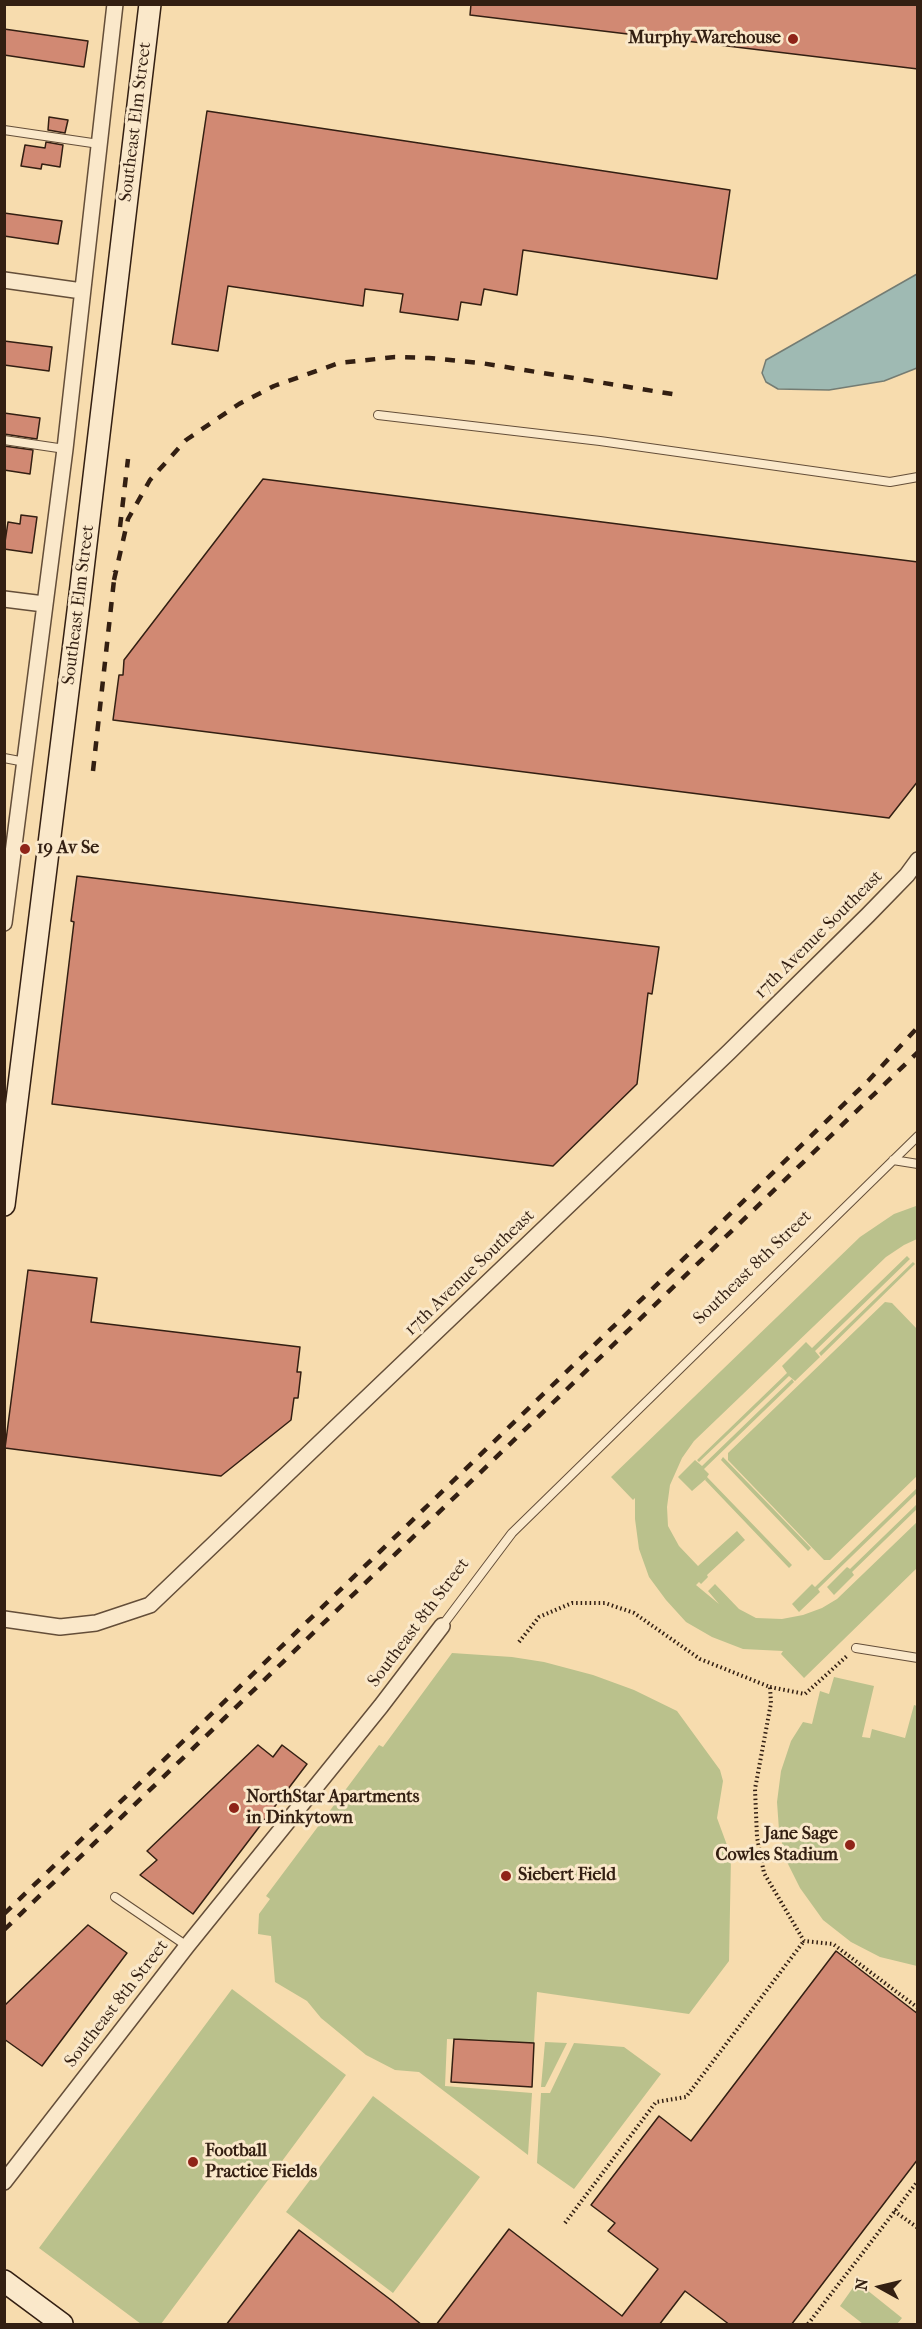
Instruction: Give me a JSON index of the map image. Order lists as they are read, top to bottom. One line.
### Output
{"streets":{"street":["Southeast Elm Street","17th Avenue Southeast","Southeast 8th Street"]},"places":["Murphy Warehouse","19 Av Se","NorthStar Apartments in Dinkytown","Jane Sage Cowles Stadium","Siebert Field","Football Practice Fields"],"north":"left"}
